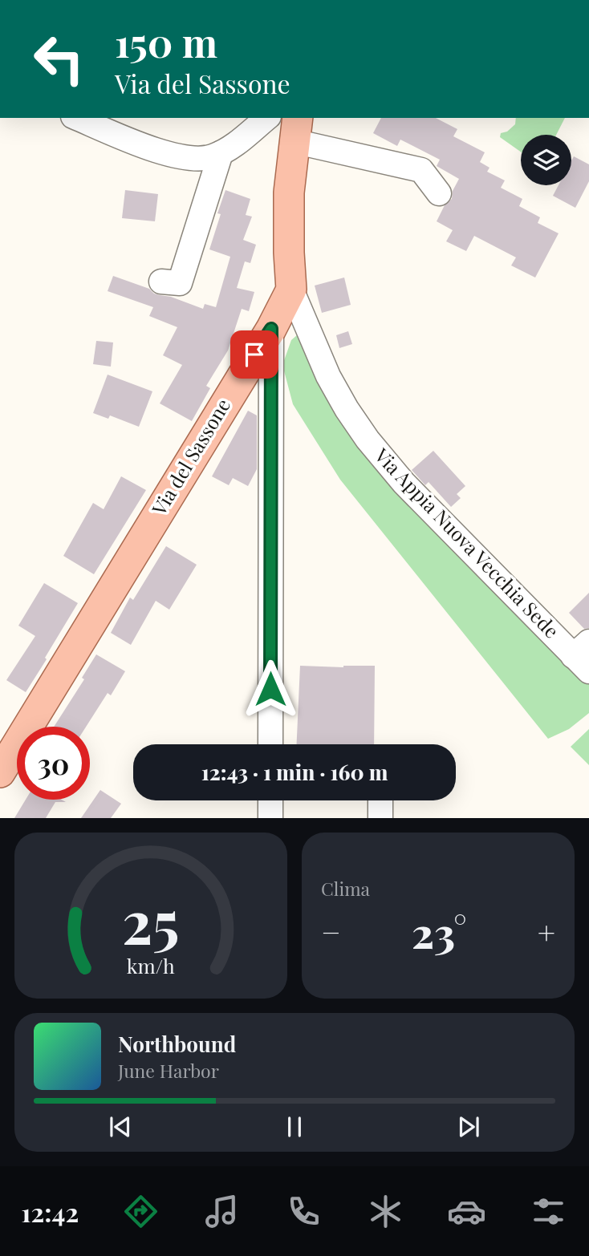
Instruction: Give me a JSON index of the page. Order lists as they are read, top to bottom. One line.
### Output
{"streets":{"main road":["Via del Sassone"],"street":["Via Appia Nuova Vecchia Sede"]},"crossings":[["Via del Sassone","Via Appia Nuova Vecchia Sede"]],"page":{"turn":["150 m","Via del Sassone"],"limit":"30","trip":"12:43 · 1 min · 160 m","tile":"Clima","heat":["−","23°","+"],"song":["Northbound","June Harbor"],"tabs":"12:42","gauge":["25","km/h"]}}
